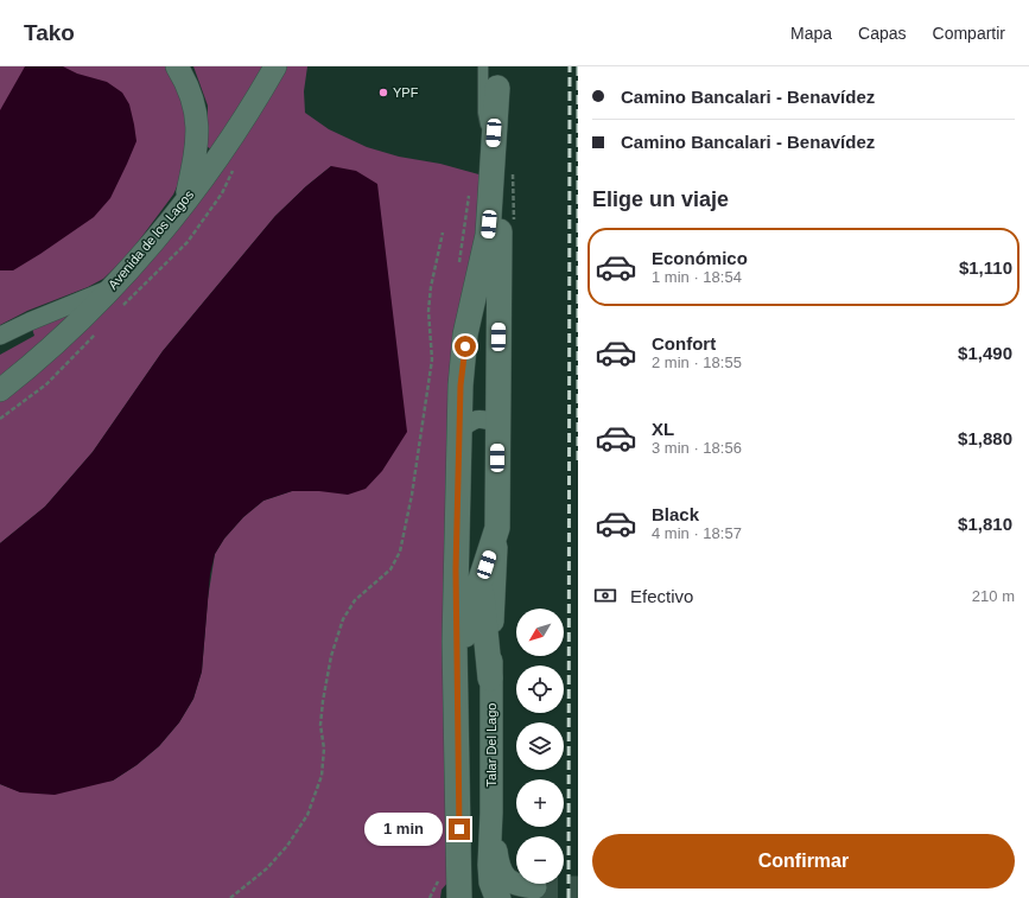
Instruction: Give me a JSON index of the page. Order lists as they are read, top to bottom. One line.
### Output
{"streets":{"street":["Avenida de los Lagos","Talar Del Lago"]},"places":["YPF"],"north":"bottom left","page":{"header":"Tako","nav":["Mapa","Capas","Compartir"],"banner":["Camino Bancalari - Benavídez","Camino Bancalari - Benavídez"],"heading":"Elige un viaje","list":[{"name":"Económico","note":"1 min · 18:54","value":"$1,110"},{"name":"Confort","note":"2 min · 18:55","value":"$1,490"},{"name":"XL","note":"3 min · 18:56","value":"$1,880"},{"name":"Black","note":"4 min · 18:57","value":"$1,810"}],"pay":["Efectivo","210 m"],"map_buttons":["+","−"],"bubble":"1 min","buttons":"Confirmar"}}
